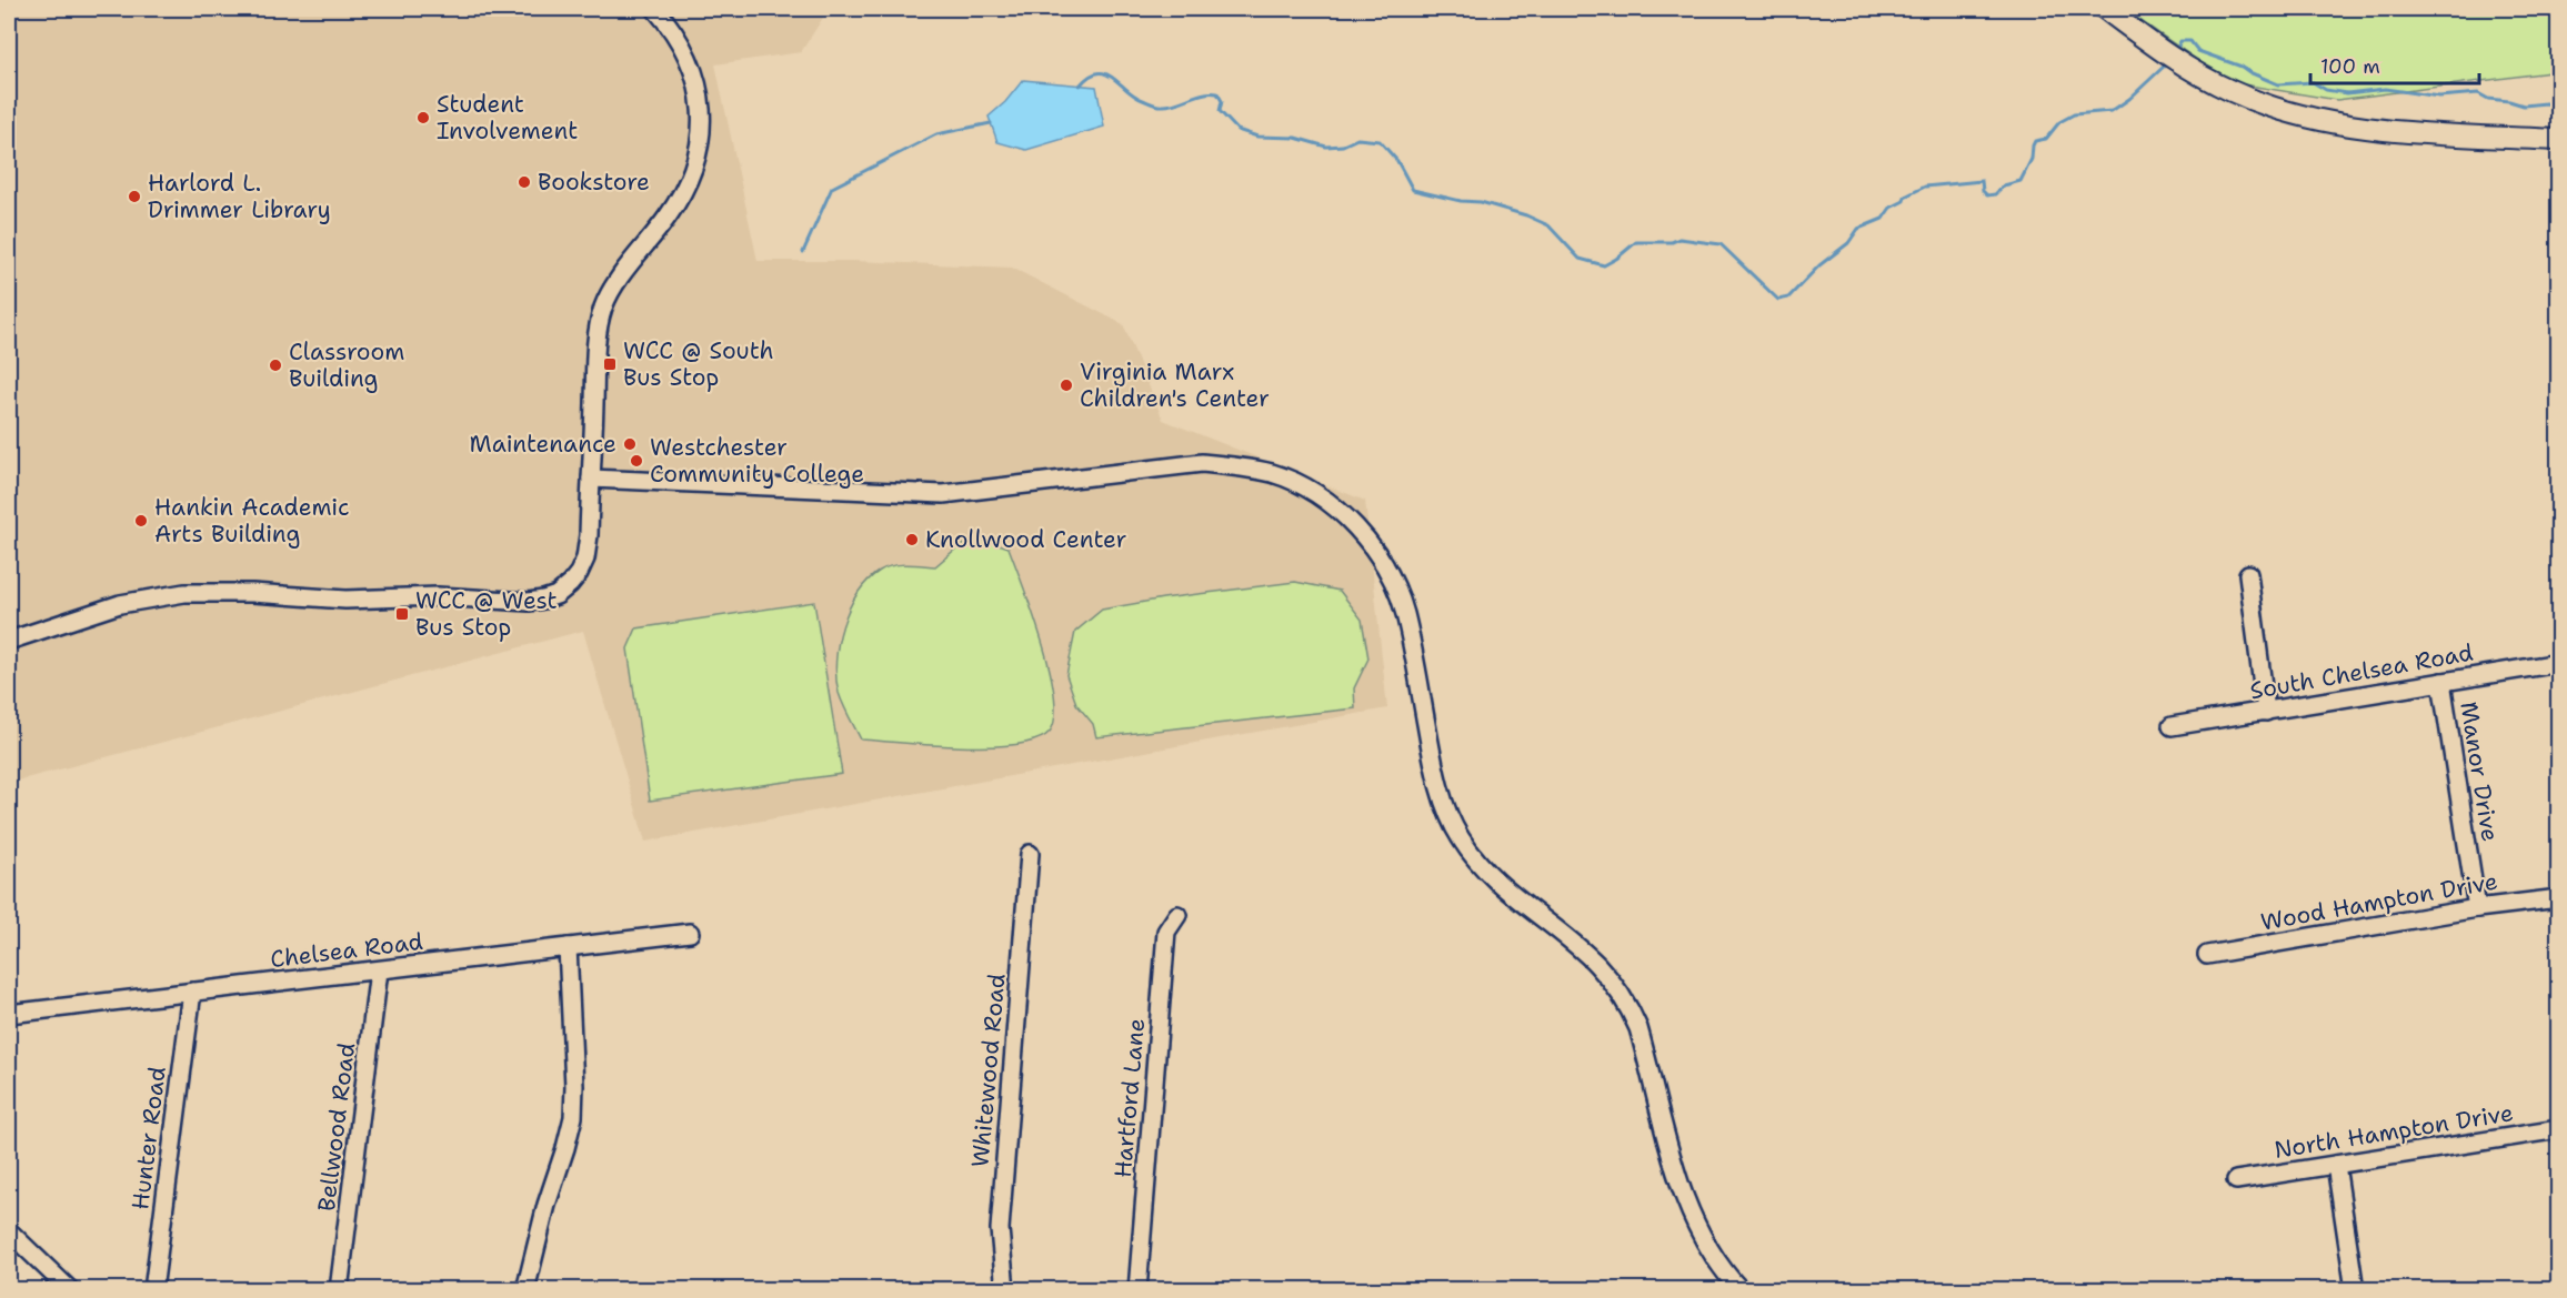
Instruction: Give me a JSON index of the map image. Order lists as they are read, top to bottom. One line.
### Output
{"streets":{"street":["South Chelsea Road","Manor Drive","Wood Hampton Drive","Chelsea Road","Whitewood Road","Hartford Lane","Bellwood Road","North Hampton Drive","Hunter Road"]},"crossings":[["South Chelsea Road","Manor Drive"],["Manor Drive","Wood Hampton Drive"],["Chelsea Road","Bellwood Road"],["Chelsea Road","Hunter Road"]],"places":{"other":["Student Involvement","Bookstore","Harlord L. Drimmer Library","Classroom Building","Virginia Marx Children's Center","Maintenance","Westchester Community College","Hankin Academic Arts Building","Knollwood Center"],"transit":["WCC @ South Bus Stop","WCC @ West Bus Stop"]},"scale_bar":"100 m"}
